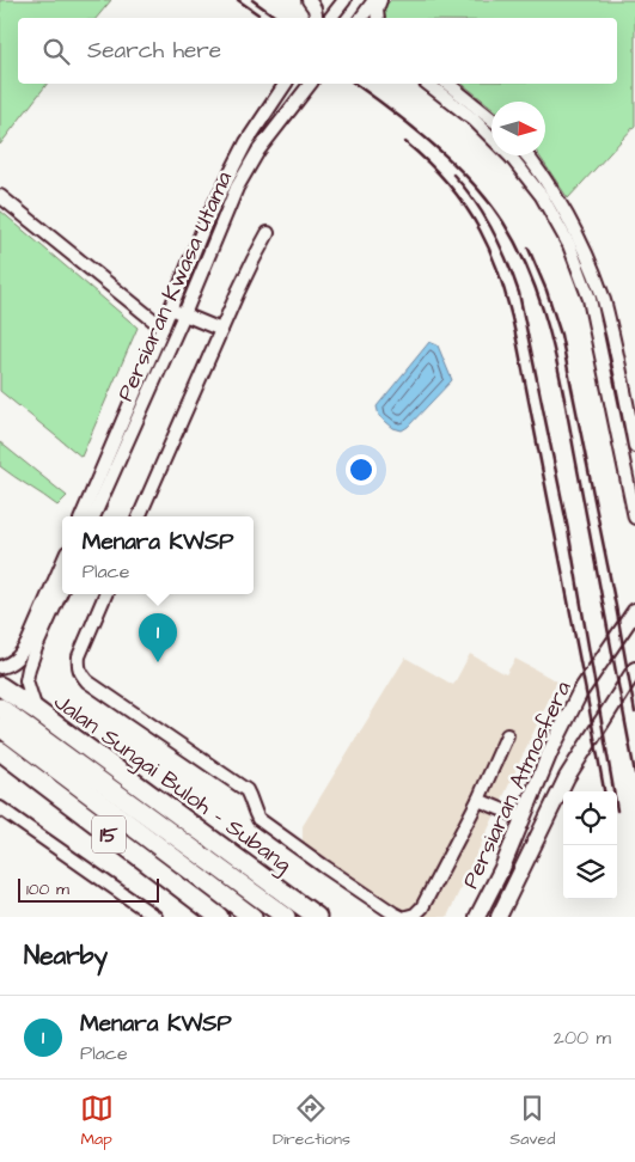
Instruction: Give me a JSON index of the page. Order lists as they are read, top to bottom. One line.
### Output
{"streets":{"highway":["Jalan Sungai Buloh - Subang","15"],"main road":["Persiaran Atmosfera"],"street":["Persiaran Kwasa Utama"]},"scale_bar":"100 m","north":"right","page":{"search":"Search here","popup":["Menara KWSP","Place"],"pins":"1","scale":"100 m","heading":"Nearby","list":[{"mark":"1","name":"Menara KWSP","note":"Place","value":"200 m"}],"nav":["Map","Directions","Saved"]}}
